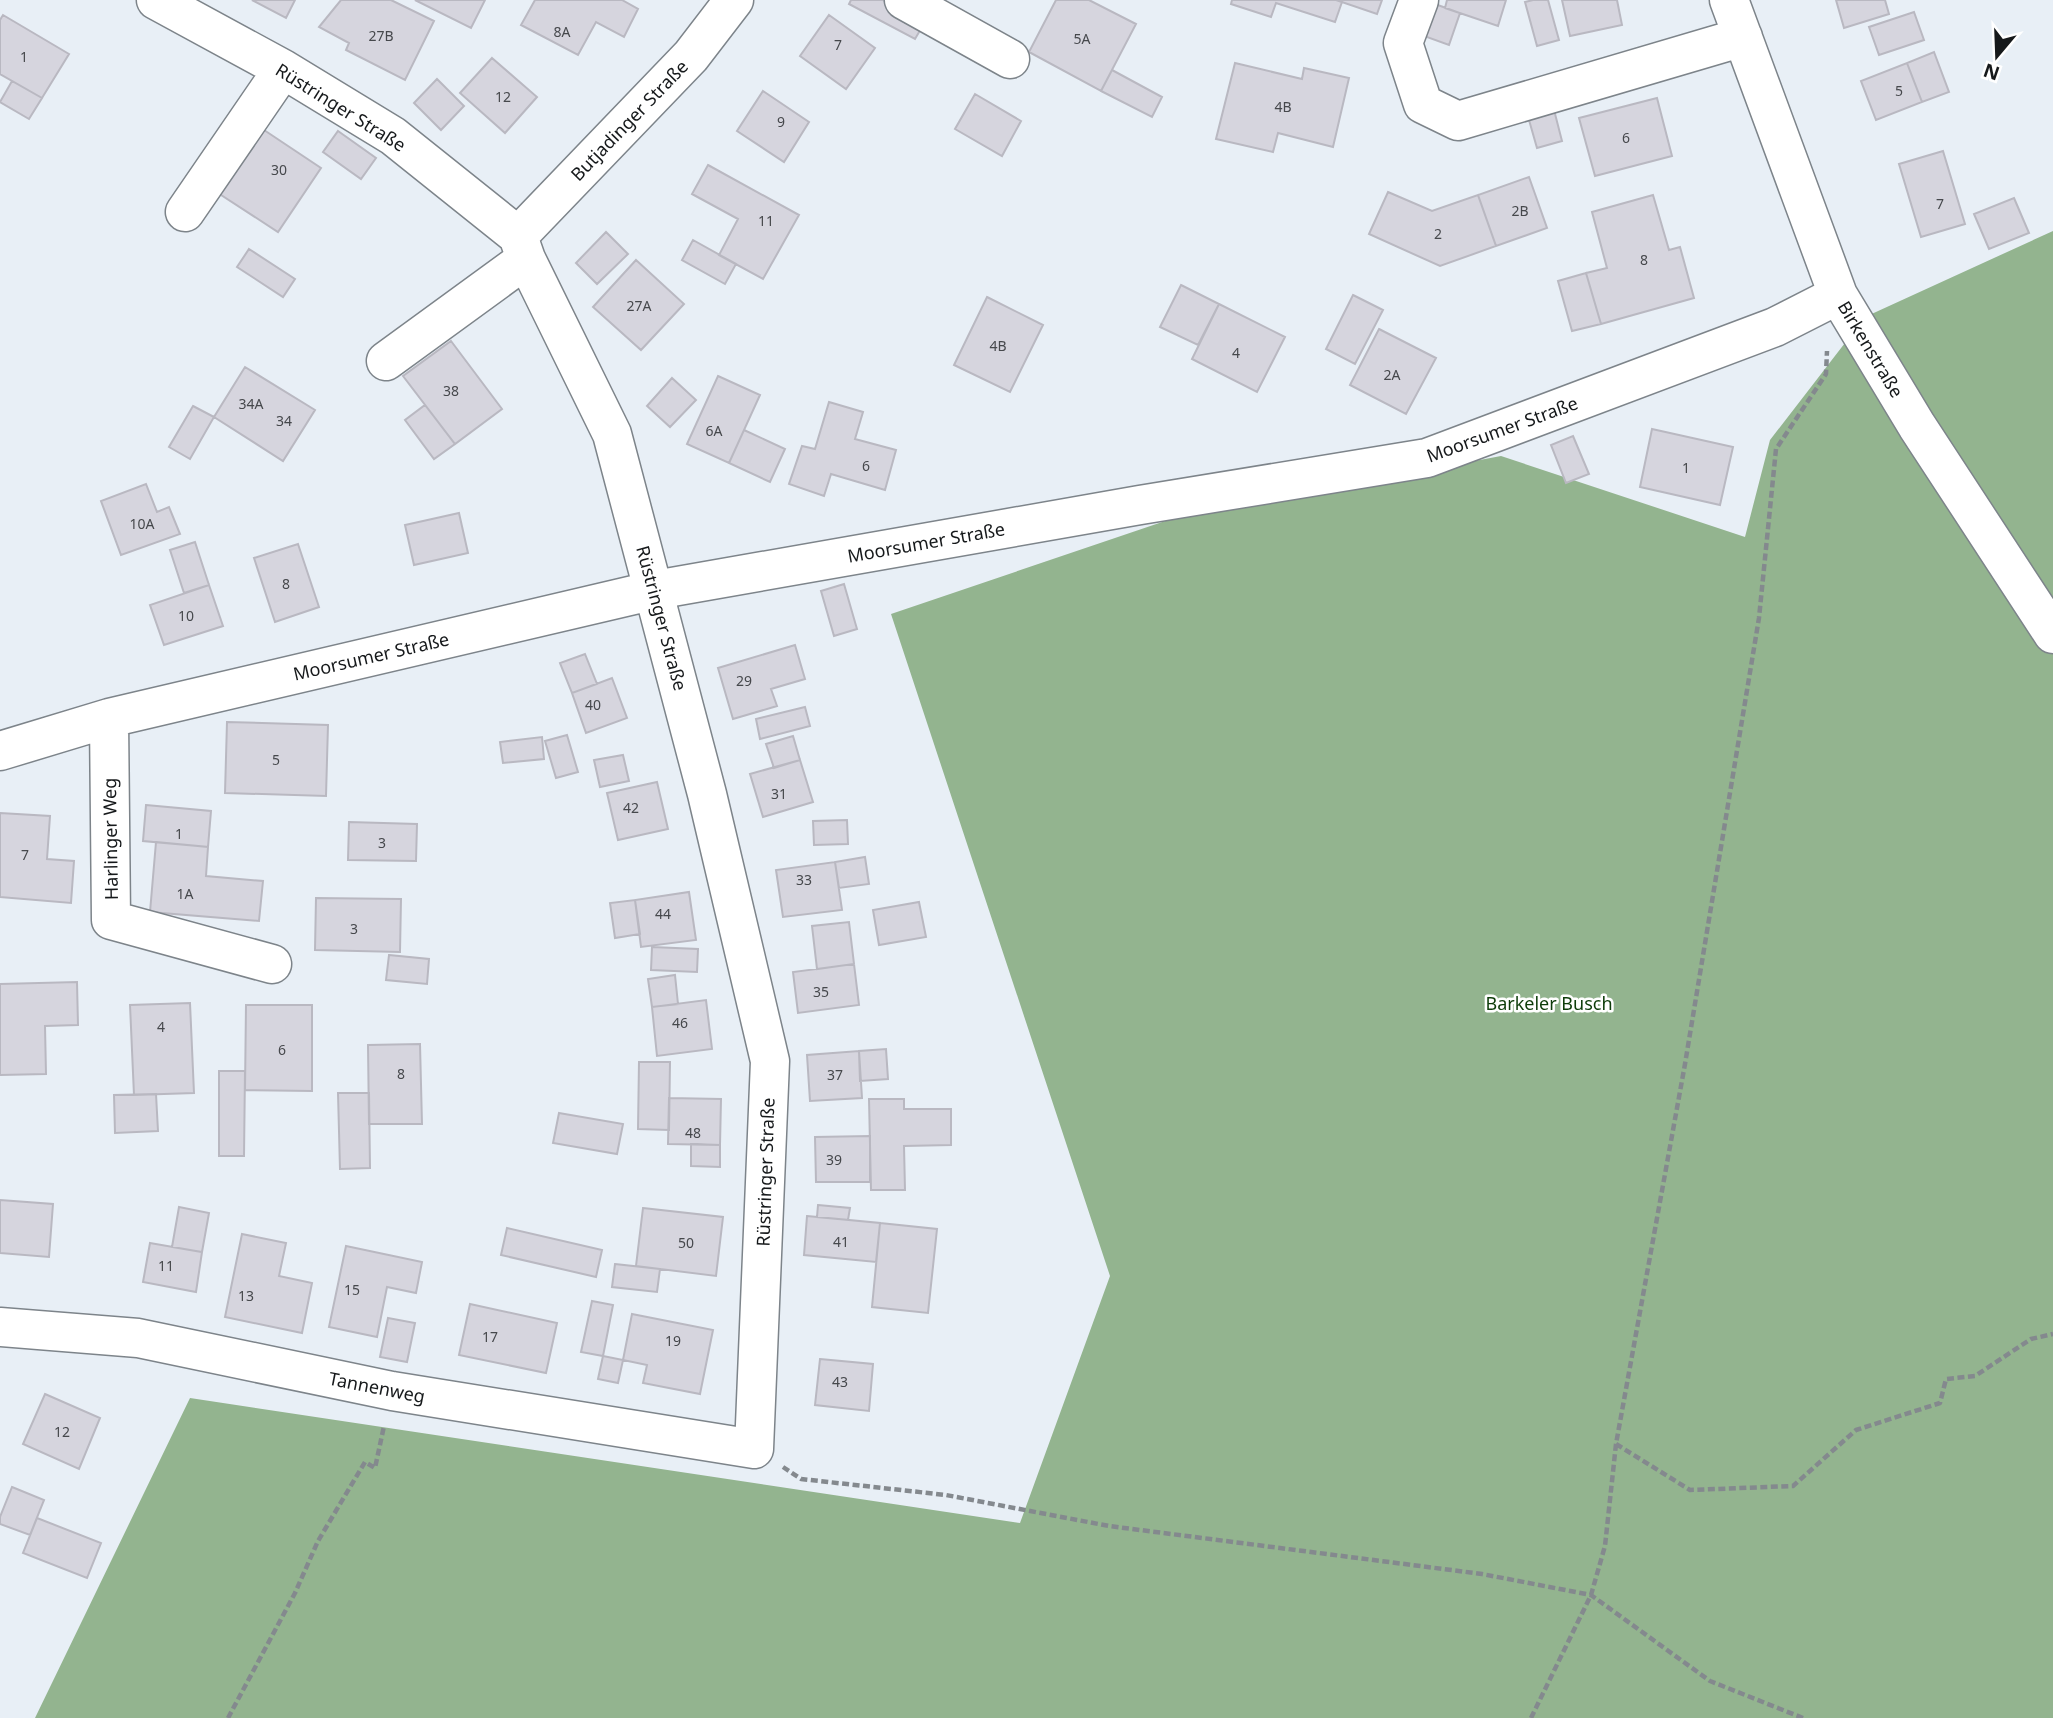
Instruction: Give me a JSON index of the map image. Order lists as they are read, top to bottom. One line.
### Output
{"streets":{"street":["Rüstringer Straße","Butjadinger Straße","Birkenstraße","Moorsumer Straße","Harlinger Weg","Tannenweg"]},"crossings":[["Rüstringer Straße","Butjadinger Straße"],["Rüstringer Straße","Moorsumer Straße"],["Rüstringer Straße","Tannenweg"],["Birkenstraße","Moorsumer Straße"],["Moorsumer Straße","Harlinger Weg"]],"parks":["Barkeler Busch"],"house_numbers":["8A","27B","5A","7","1","5","12","4B","9","6","30","7","2B","11","2","8","27A","4B","4","2A","38","34A","34","6A","6","1","10A","8","10","29","40","5","31","42","1","3","7","33","1A","44","3","35","46","4","6","8","37","48","39","41","50","11","15","13","17","19","43","12"],"north":"bottom"}
